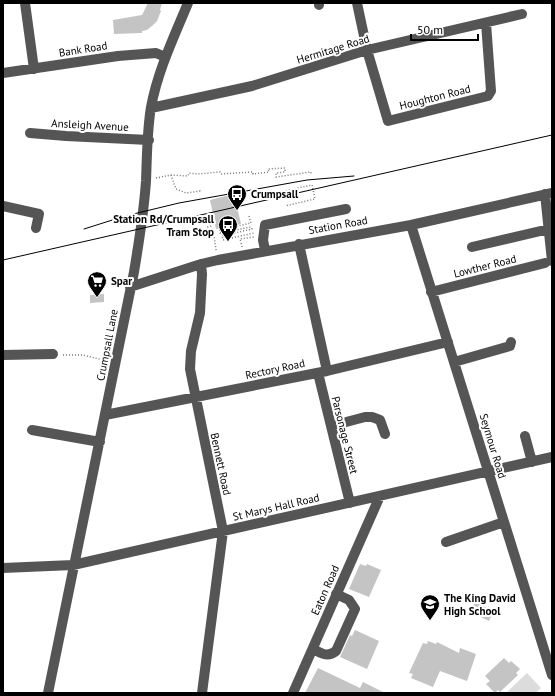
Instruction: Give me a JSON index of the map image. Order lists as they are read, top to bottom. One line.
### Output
{"streets":{"street":["Bank Road","Hermitage Road","Houghton Road","Ansleigh Avenue","Station Road","Lowther Road","Crumpsall Lane","Rectory Road","Parsonage Street","Seymour Road","Bennett Road","St Marys Hall Road","Eaton Road"]},"crossings":[["Bank Road","Crumpsall Lane"],["Hermitage Road","Houghton Road"],["Hermitage Road","Crumpsall Lane"],["Ansleigh Avenue","Crumpsall Lane"],["Station Road","Crumpsall Lane"],["Station Road","Parsonage Street"],["Station Road","Seymour Road"],["Station Road","Bennett Road"],["Lowther Road","Seymour Road"],["Crumpsall Lane","Rectory Road"],["Crumpsall Lane","St Marys Hall Road"],["Rectory Road","Parsonage Street"],["Rectory Road","Seymour Road"],["Rectory Road","Bennett Road"],["Parsonage Street","St Marys Hall Road"],["Seymour Road","St Marys Hall Road"],["Bennett Road","St Marys Hall Road"],["St Marys Hall Road","Eaton Road"]],"places":{"bus stop":["Crumpsall","Station Rd/Crumpsall Tram Stop"],"supermarket":["Spar"],"school or university":["The King David High School"]},"scale_bar":"50 m"}
